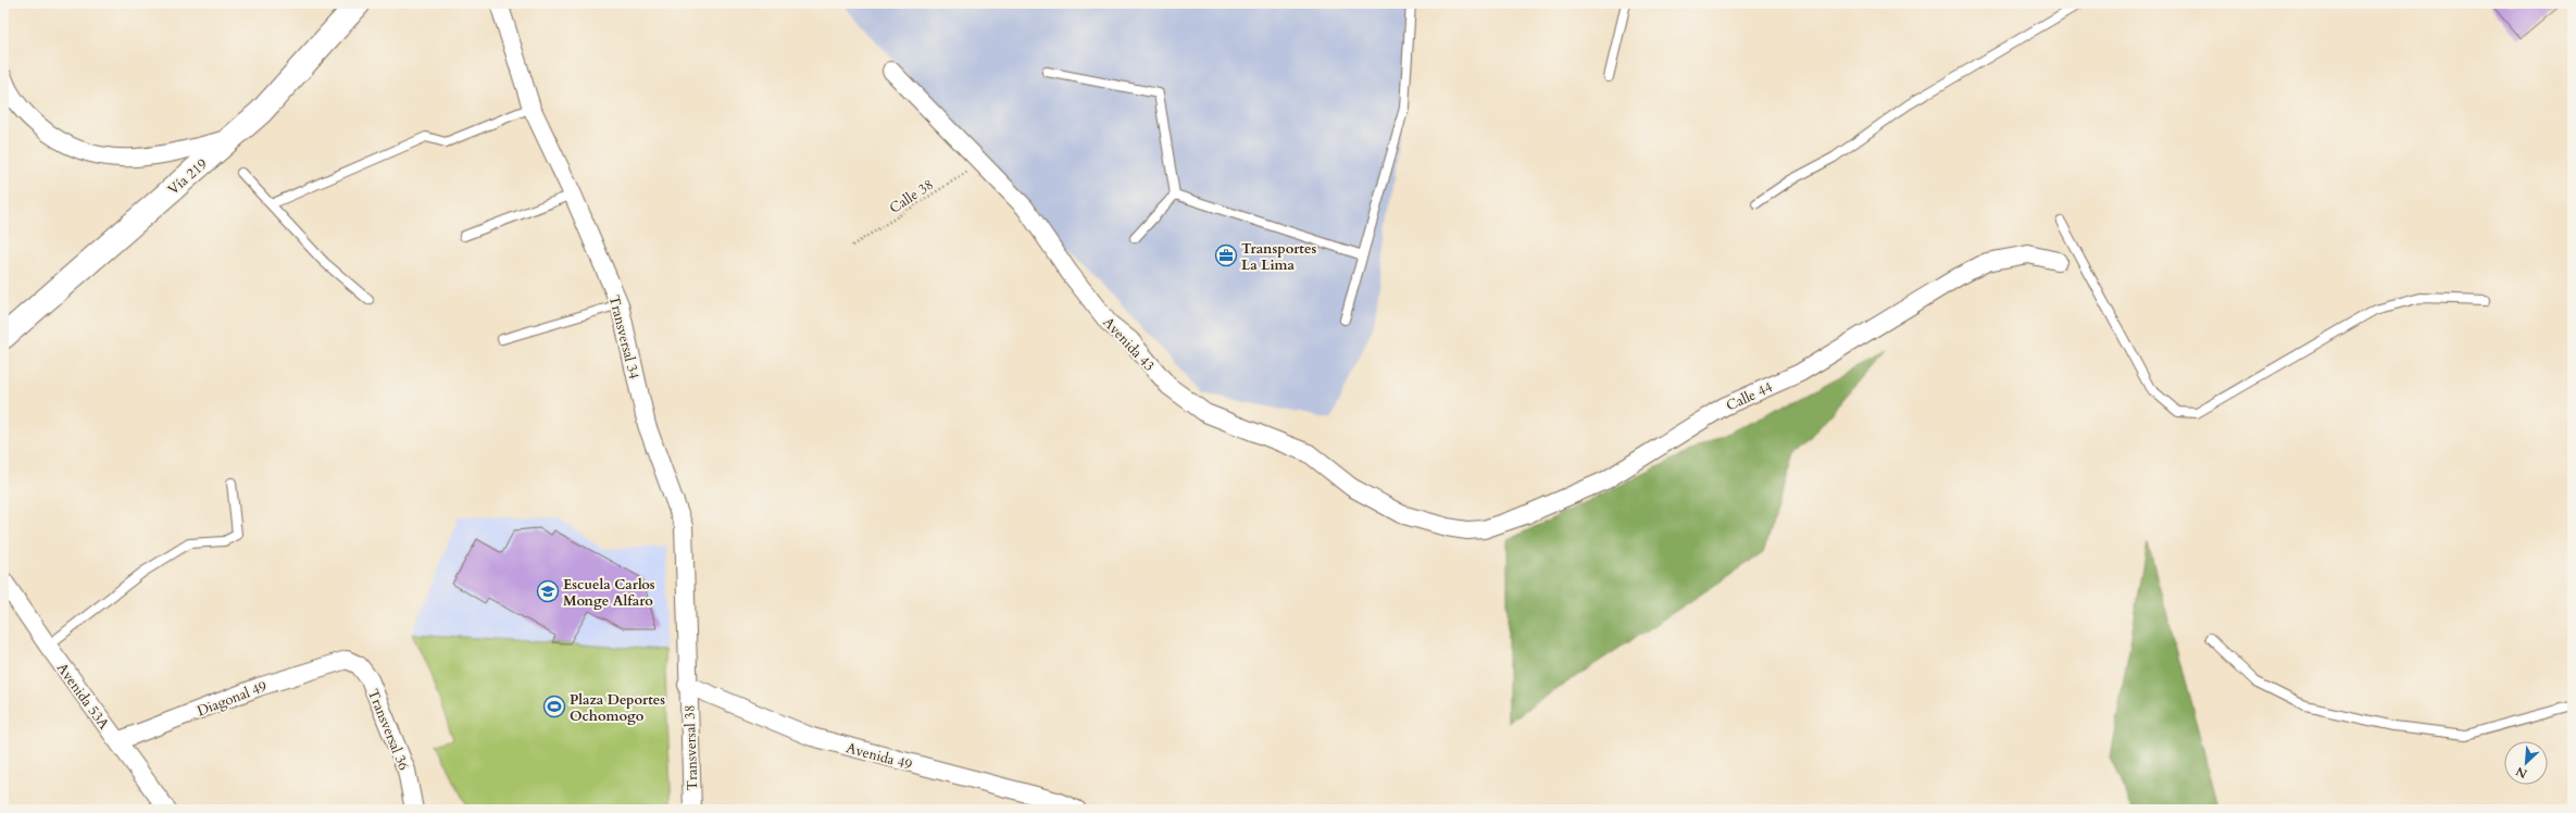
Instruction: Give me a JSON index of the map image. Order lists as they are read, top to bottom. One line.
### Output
{"streets":{"main road":["Vía 219"],"street":["Transversal 34","Avenida 43","Calle 44","Avenida 53A","Diagonal 49","Transversal 36","Transversal 38","Avenida 49"],"path":["Calle 38"]},"crossings":[["Calle 38","Avenida 43"],["Transversal 34","Transversal 38"],["Transversal 34","Avenida 49"],["Avenida 43","Calle 44"],["Avenida 53A","Diagonal 49"],["Diagonal 49","Transversal 36"],["Transversal 38","Avenida 49"]],"places":{"office":["Transportes La Lima"],"school or university":["Escuela Carlos Monge Alfaro"],"sports":["Plaza Deportes Ochomogo"]},"north":"bottom left"}
